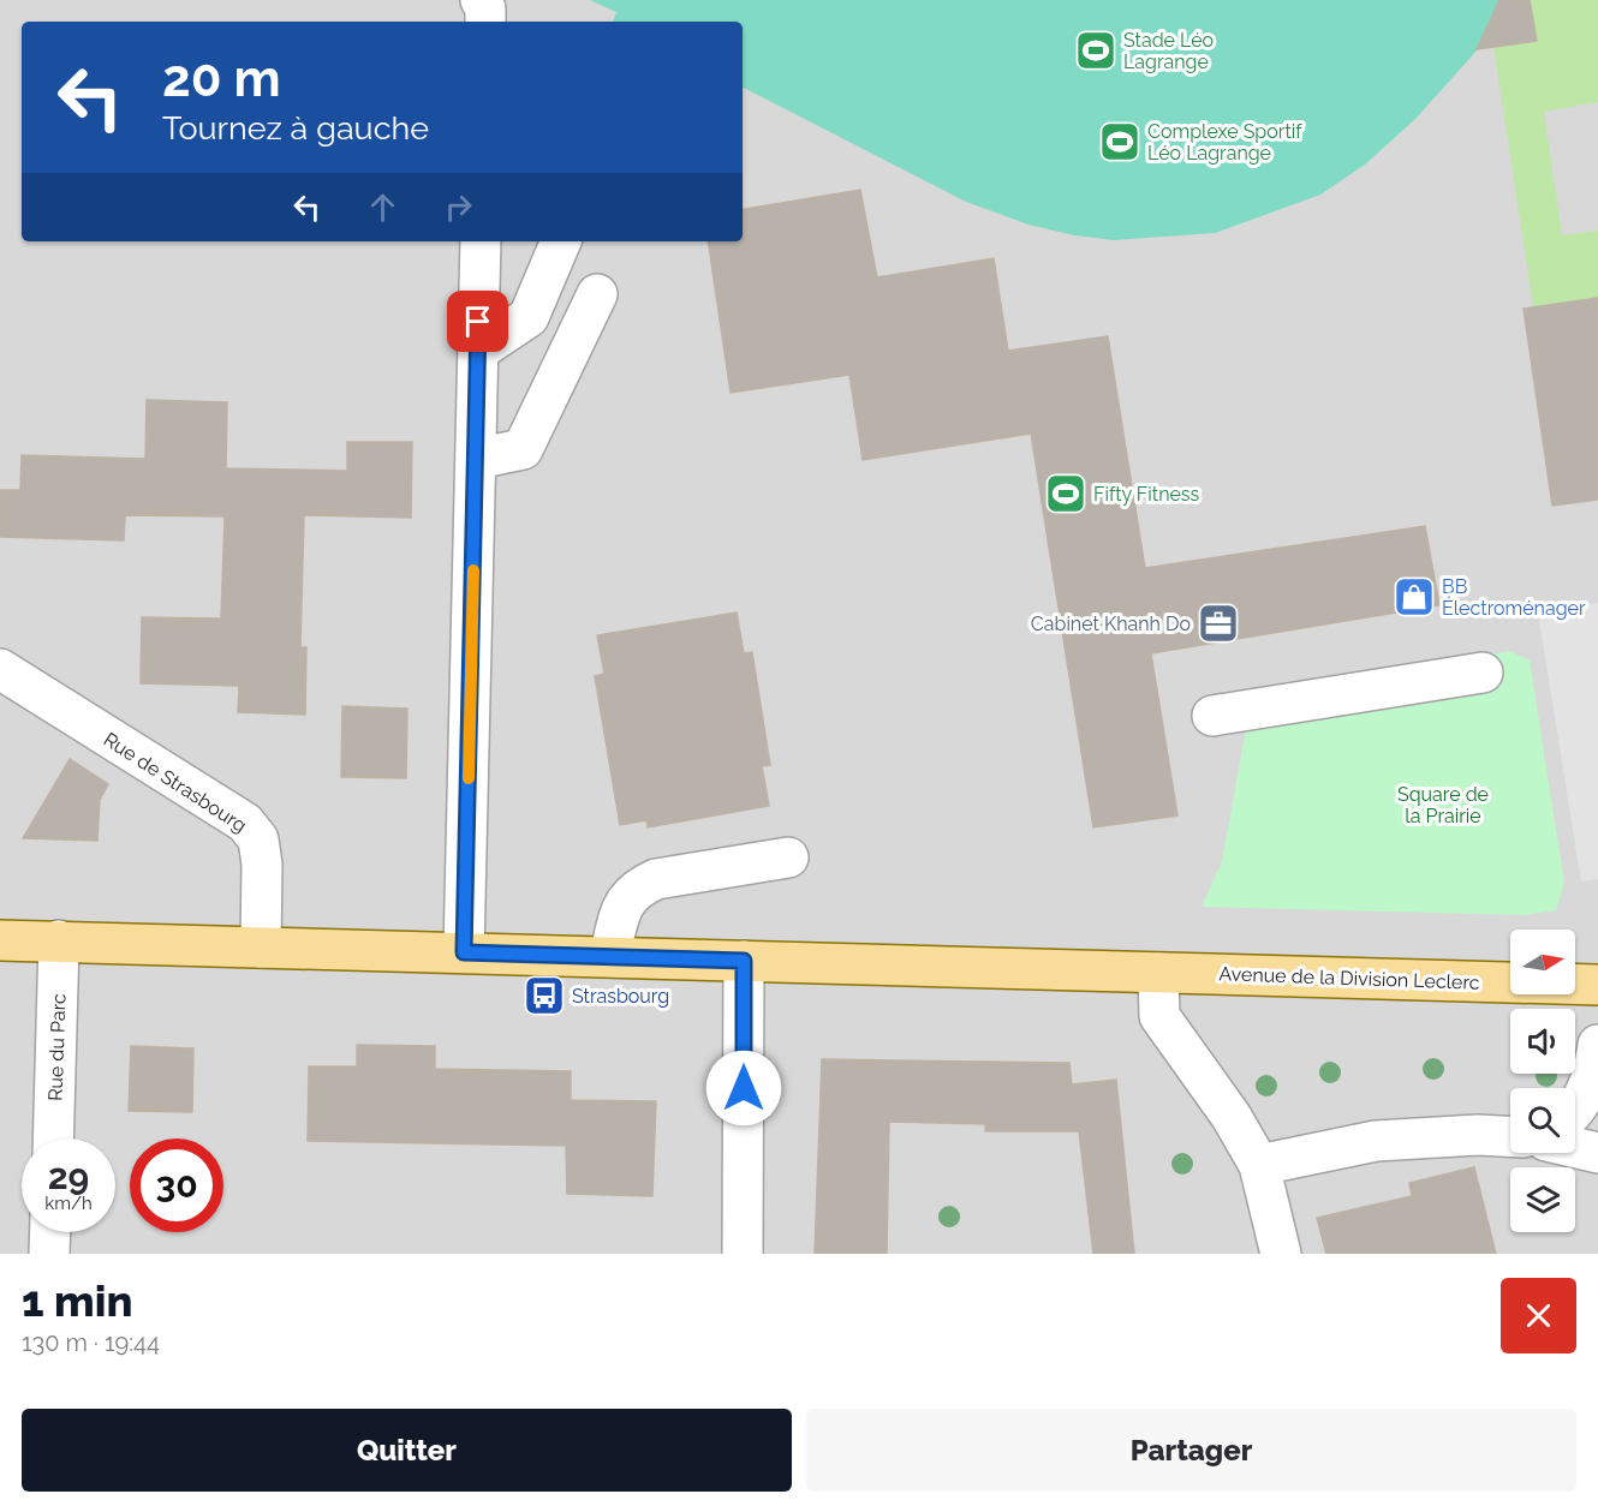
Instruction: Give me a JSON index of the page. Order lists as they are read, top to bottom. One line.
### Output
{"streets":{"main road":["Avenue de la Division Leclerc"],"street":["Rue de Strasbourg","Rue du Parc"]},"crossings":[["Rue de Strasbourg","Avenue de la Division Leclerc"],["Avenue de la Division Leclerc","Rue du Parc"]],"parks":["Square de la Prairie"],"places":{"sports":["Stade Léo Lagrange","Complexe Sportif Léo Lagrange","Fifty Fitness"],"shop":["BB Électroménager"],"office":["Cabinet Khanh Do"],"bus stop":["Strasbourg"]},"north":"right","page":{"turn":["20 m","Tournez à gauche"],"speed":"29 km/h","limit":"30","heading":["1 min","130 m · 19:44"],"buttons":["Quitter","Partager"]}}
